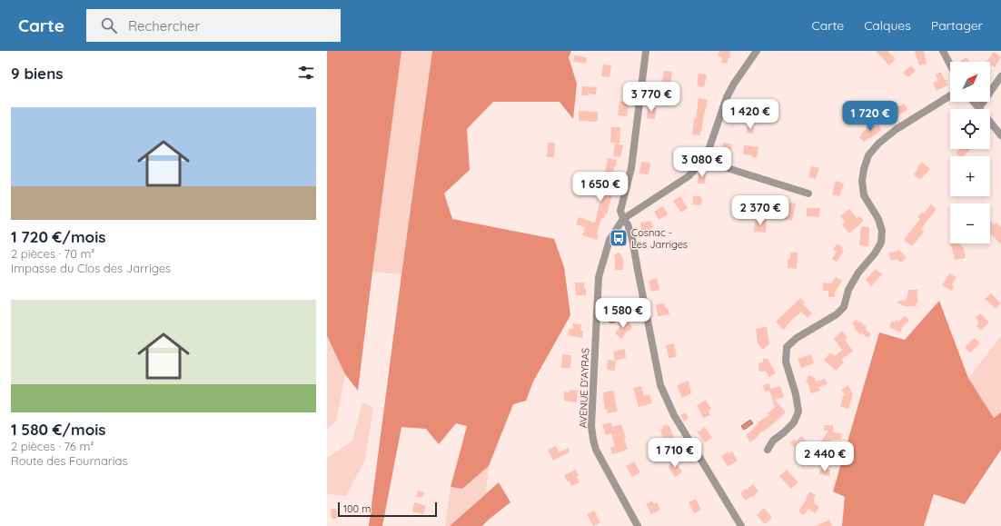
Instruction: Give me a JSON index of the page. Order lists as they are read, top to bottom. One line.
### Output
{"streets":{"street":["AVENUE D'AYRAS"]},"places":{"bus stop":["Cosnac - Les Jarriges"]},"scale_bar":"100 m","north":"top right","page":{"header":"Carte","search":"Rechercher","nav":["Carte","Calques","Partager"],"heading":"9 biens","map_buttons":["+","−"],"price":["3 770 €","1 420 €","1 720 €","3 080 €","1 650 €","2 370 €","1 580 €","1 710 €","2 440 €"],"list":[{"name":"1 720 €/mois","note":"2 pièces · 70 m² · Impasse du Clos des Jarriges"},{"name":"1 580 €/mois","note":"2 pièces · 76 m² · Route des Fournarias"}],"scale":"100 m"}}
